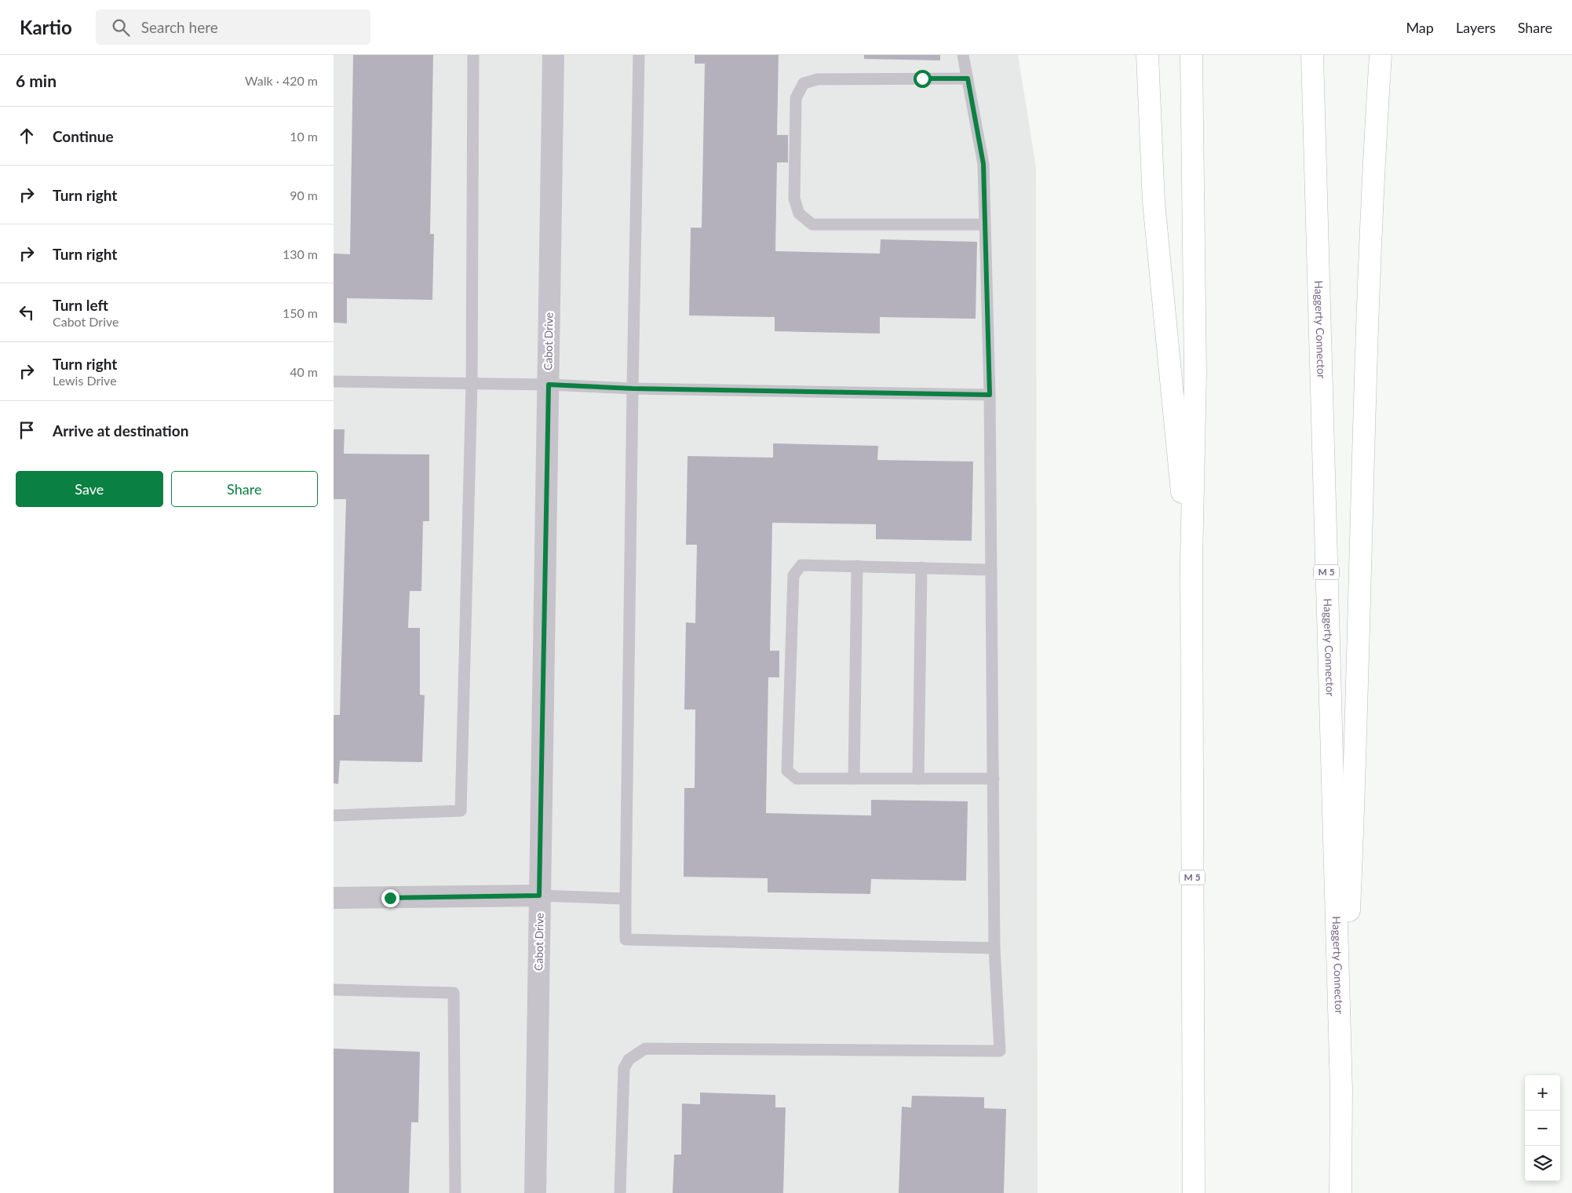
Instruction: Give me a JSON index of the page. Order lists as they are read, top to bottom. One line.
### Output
{"streets":{"highway":["Haggerty Connector","M 5"],"street":["Cabot Drive"]},"page":{"header":"Kartio","search":"Search here","nav":["Map","Layers","Share"],"heading":["6 min","Walk · 420 m"],"list":[["Continue","10 m"],["Turn right","90 m"],["Turn right","130 m"],["Turn left","Cabot Drive","150 m"],["Turn right","Lewis Drive","40 m"],"Arrive at destination"],"buttons":["Save","Share"],"map_buttons":["+","−"]}}
